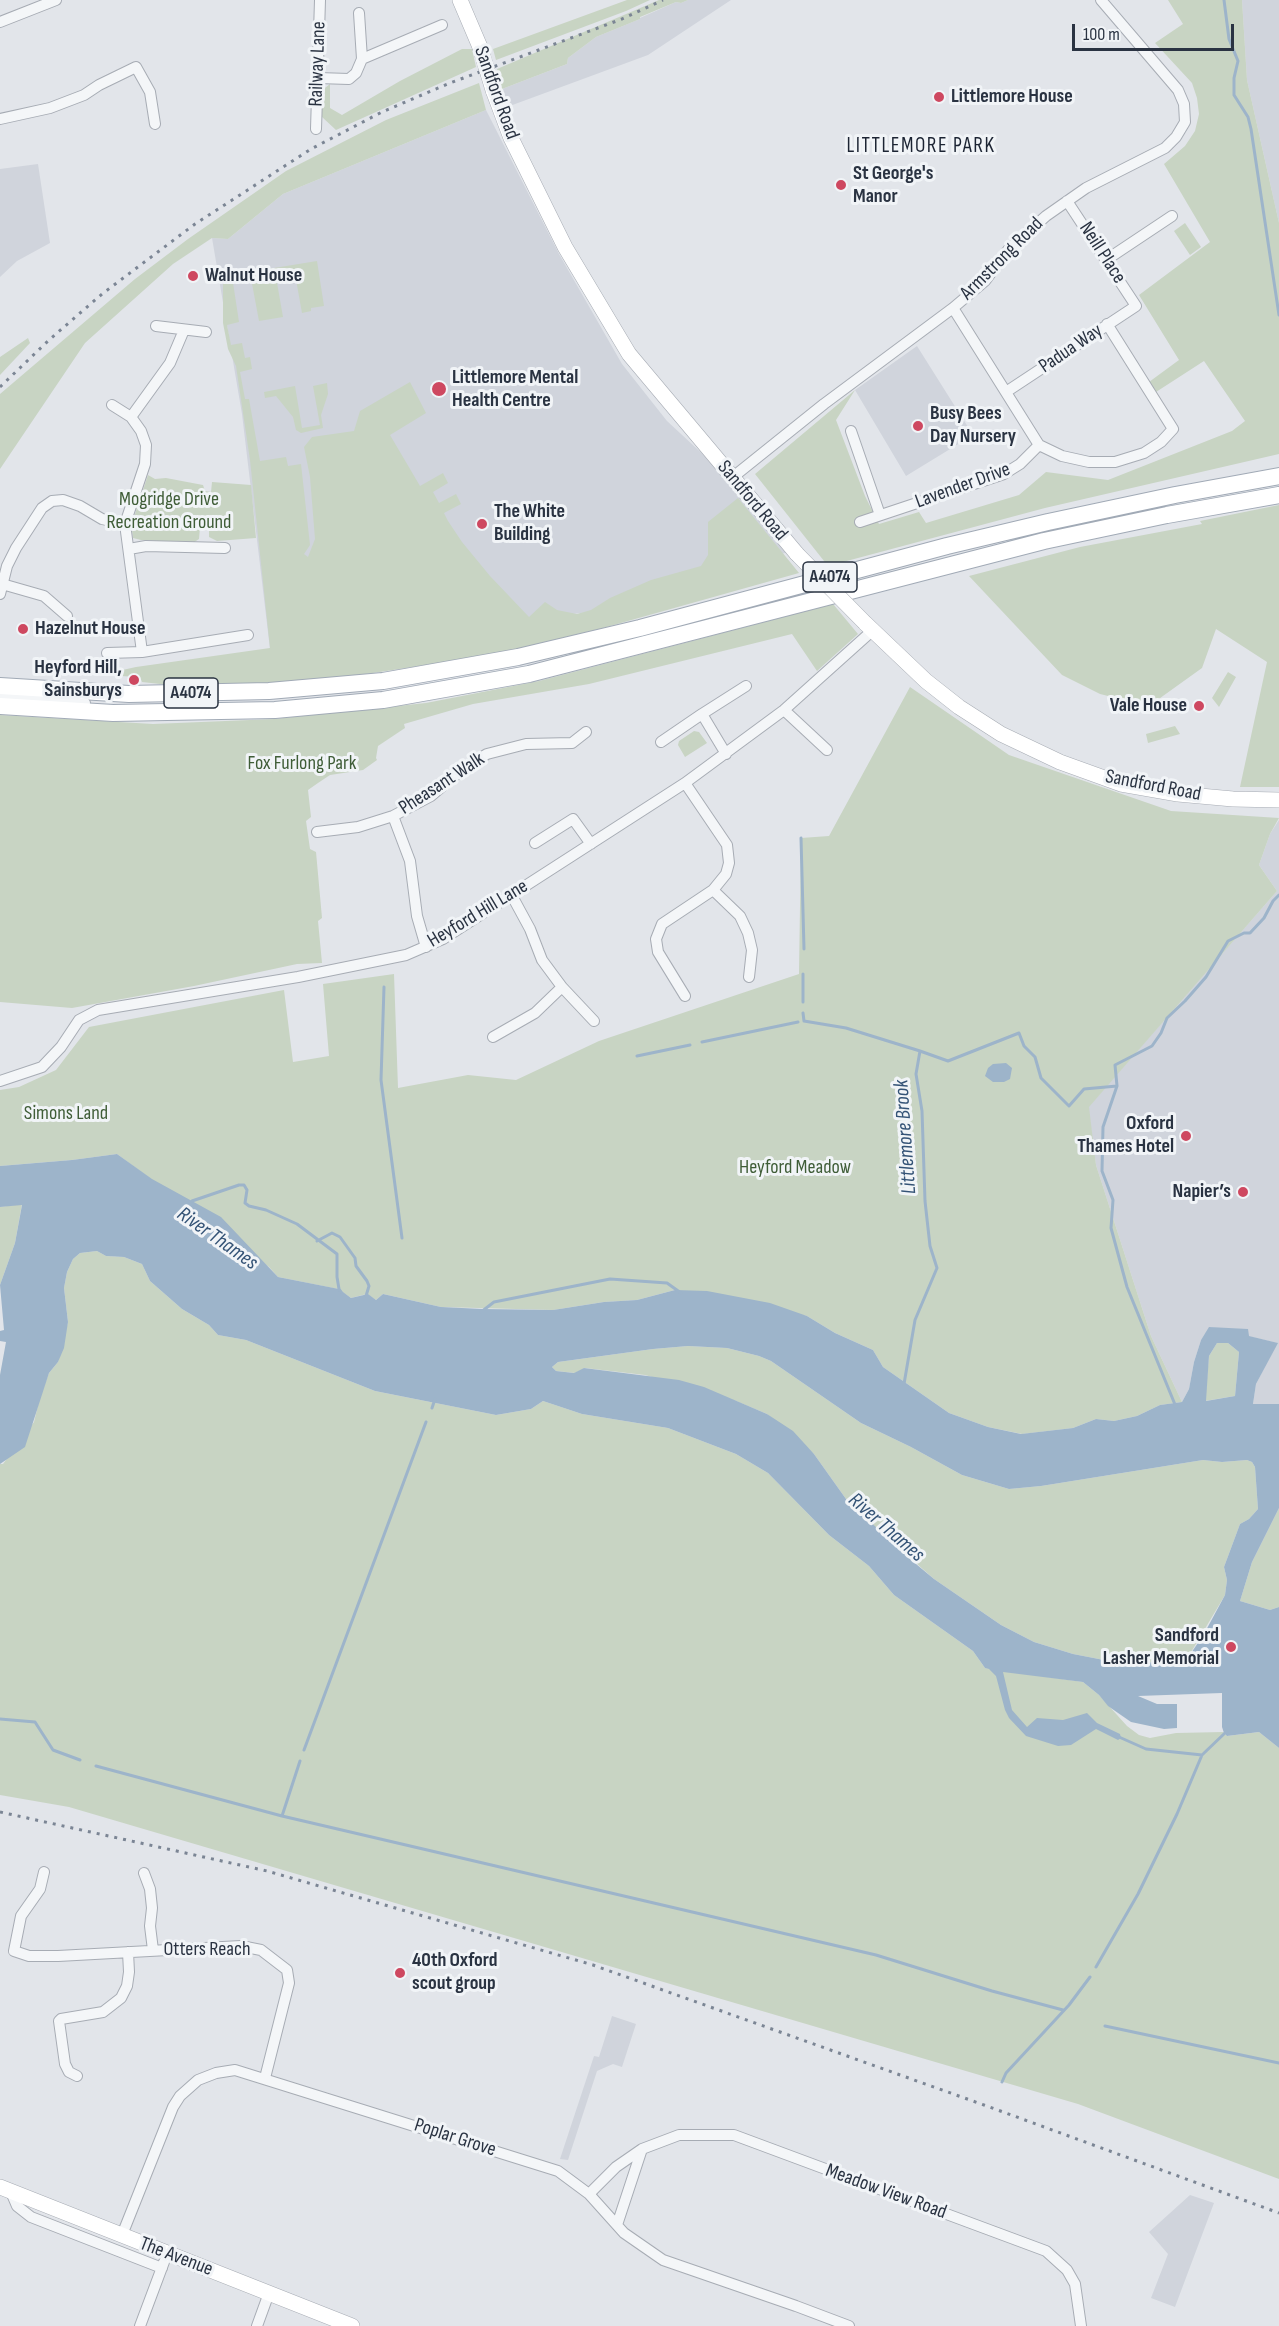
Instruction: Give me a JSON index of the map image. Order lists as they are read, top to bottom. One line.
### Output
{"streets":{"main road":["A4074"],"street":["Railway Lane","Sandford Road","Neill Place","Armstrong Road","Padua Way","Lavender Drive","Pheasant Walk","Heyford Hill Lane","Otters Reach","Poplar Grove","Meadow View Road","The Avenue"]},"crossings":[["Sandford Road","Armstrong Road"],["Sandford Road","Heyford Hill Lane"],["Neill Place","Armstrong Road"],["Neill Place","Padua Way"],["Pheasant Walk","Heyford Hill Lane"],["Otters Reach","Poplar Grove"],["Poplar Grove","Meadow View Road"],["Poplar Grove","The Avenue"]],"districts":["LITTLEMORE PARK"],"water":["Littlemore Brook","River Thames"],"parks":["Mogridge Drive Recreation Ground","Fox Furlong Park","Simons Land","Heyford Meadow"],"places":["Littlemore House","St George's Manor","Walnut House","Littlemore Mental Health Centre","Busy Bees Day Nursery","The White Building","Hazelnut House","Heyford Hill, Sainsburys","Vale House","Oxford Thames Hotel","Napier’s","Sandford Lasher Memorial","40th Oxford scout group"],"scale_bar":"100 m"}
